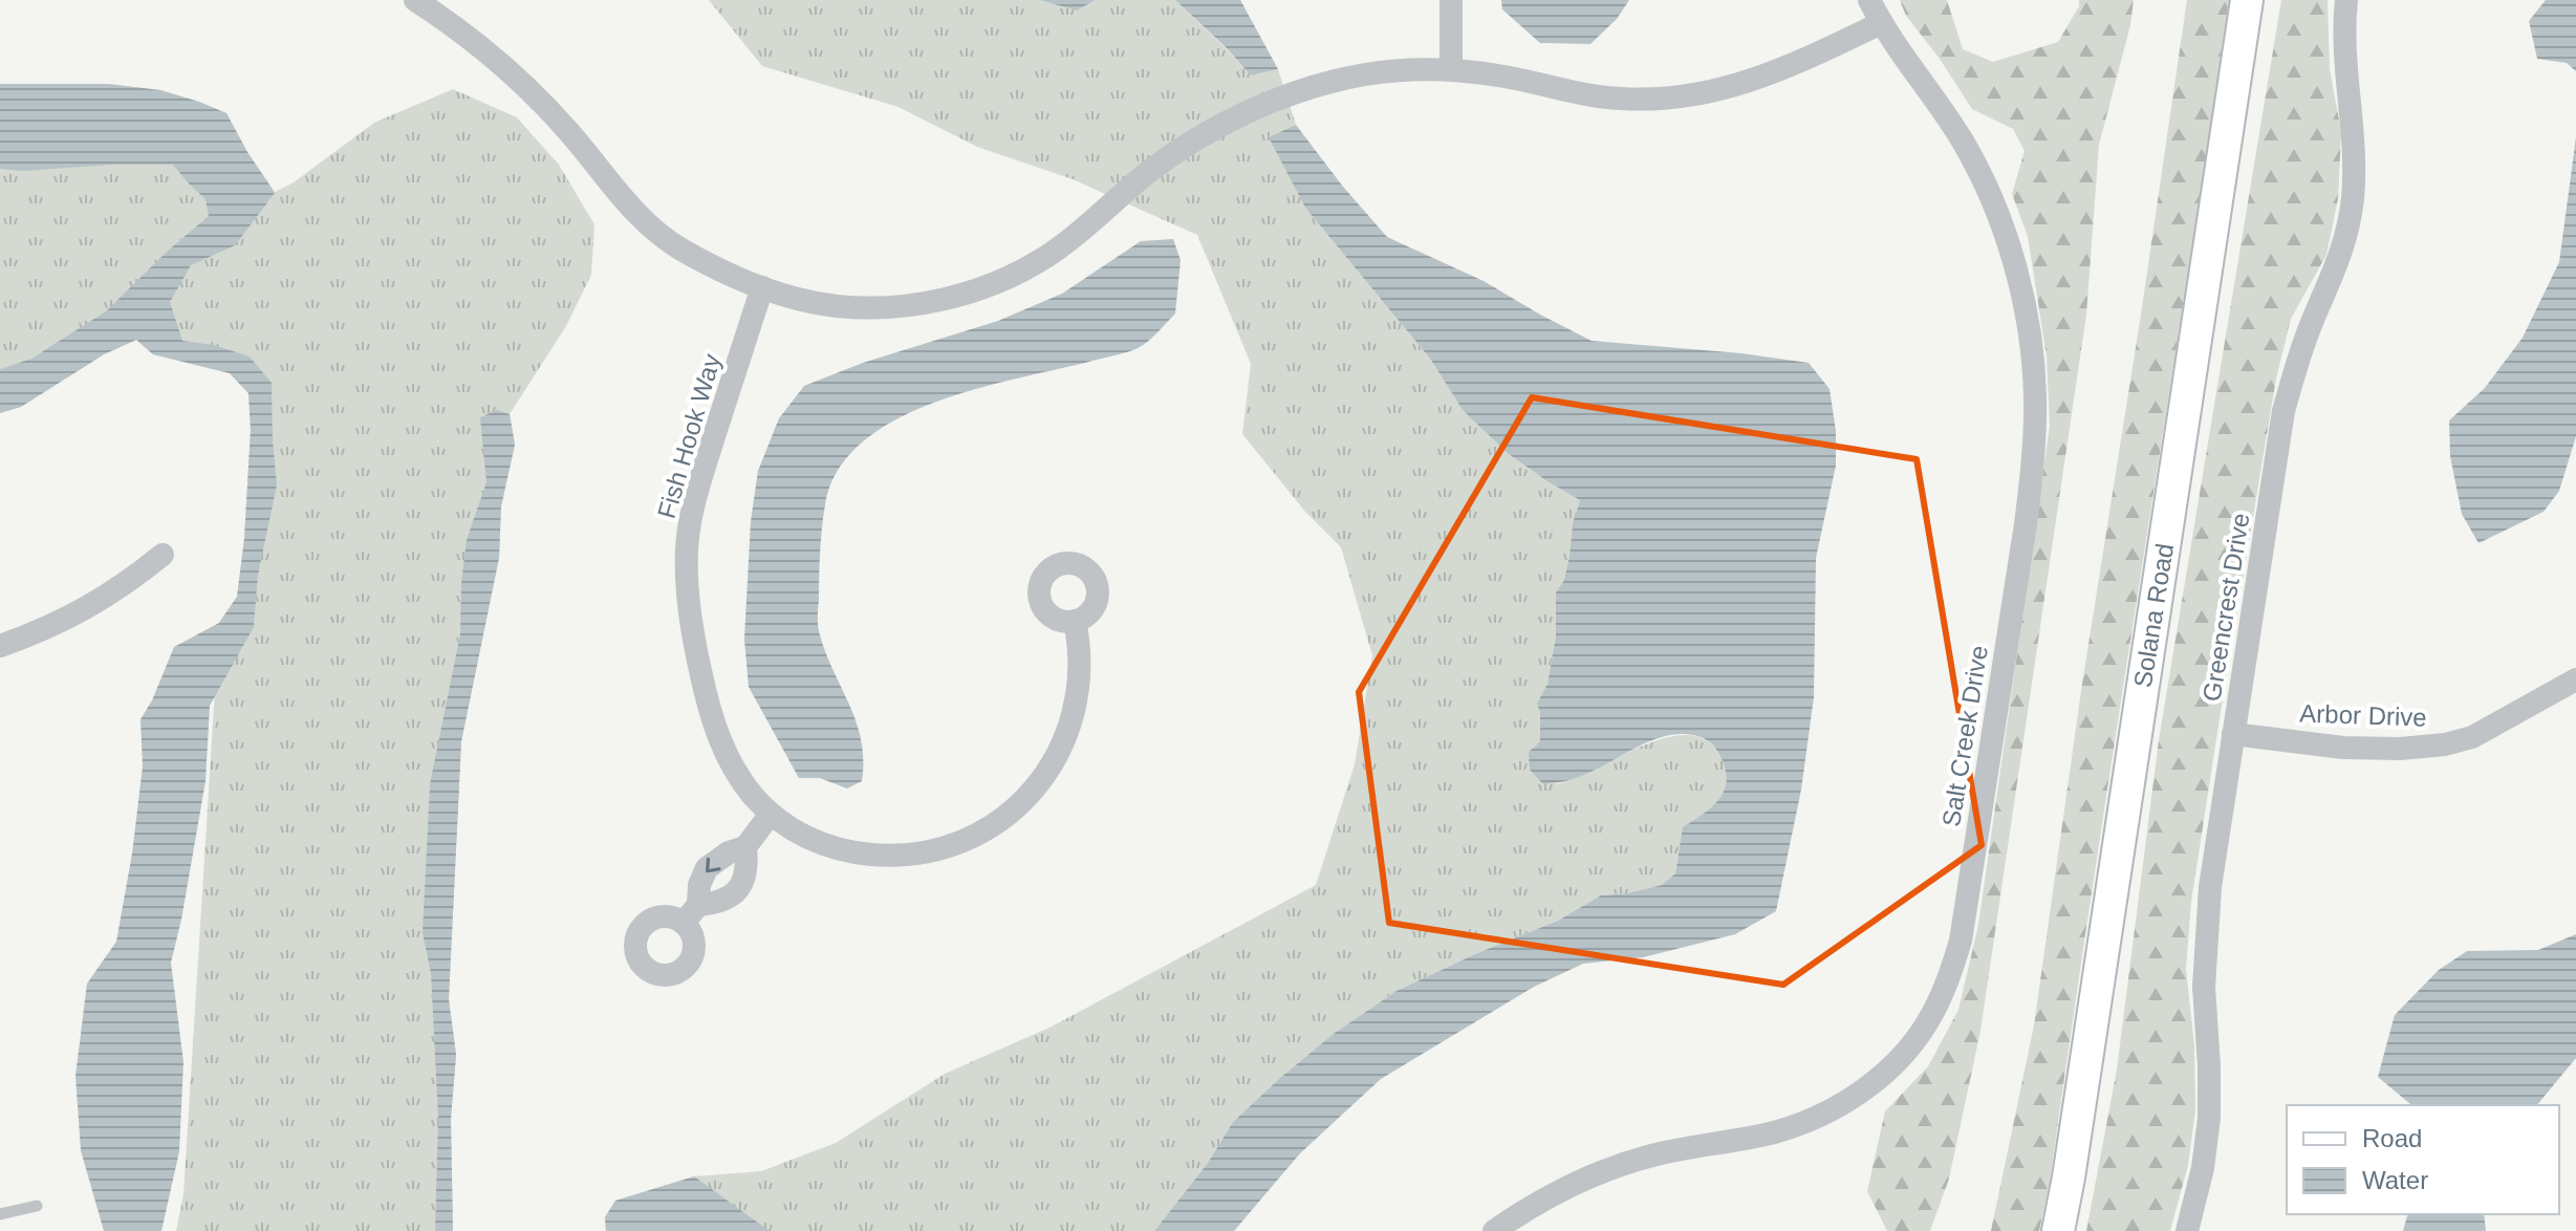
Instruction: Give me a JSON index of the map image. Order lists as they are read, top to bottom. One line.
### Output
{"streets":{"street":["Fish Hook Way","Greencrest Drive","Solana Road","Arbor Drive","Salt Creek Drive"]},"crossings":[["Greencrest Drive","Arbor Drive"]],"legend":["Road","Water"]}
